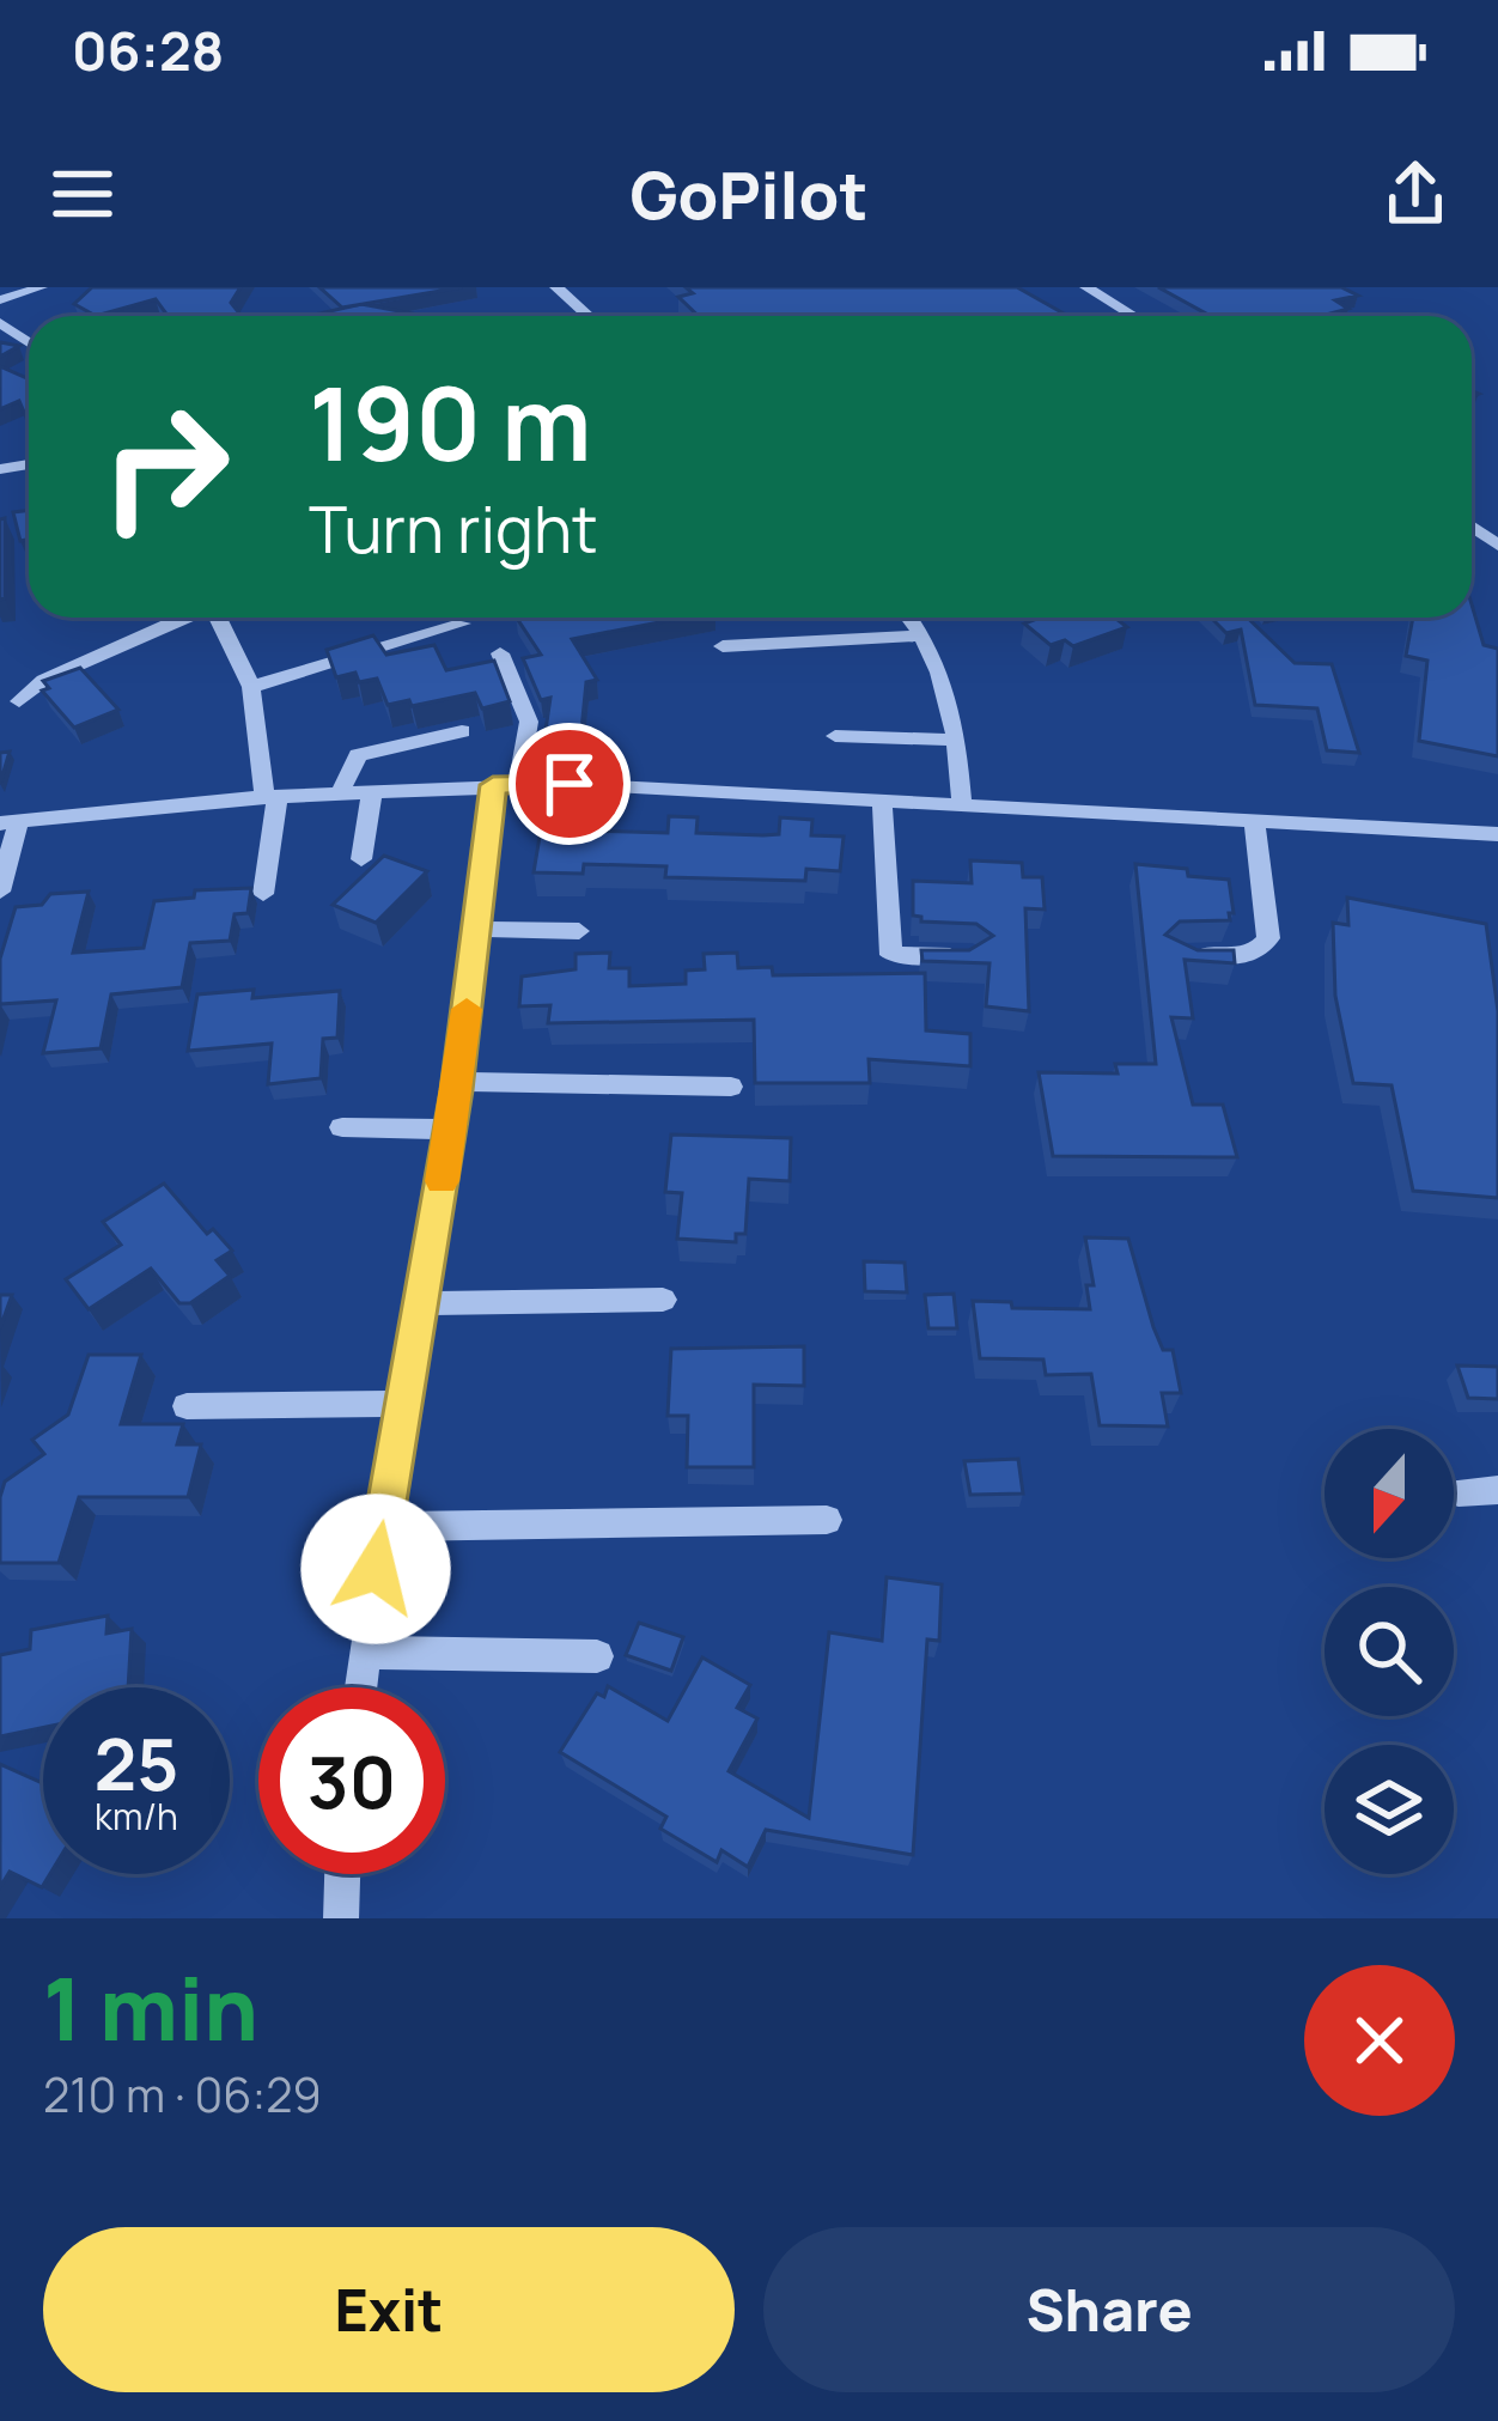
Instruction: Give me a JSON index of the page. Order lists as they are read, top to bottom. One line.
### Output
{"north":"bottom","page":{"status":"06:28","header":"GoPilot","turn":["190 m","Turn right"],"speed":"25 km/h","limit":"30","heading":["1 min","210 m · 06:29"],"buttons":["Exit","Share"]}}
